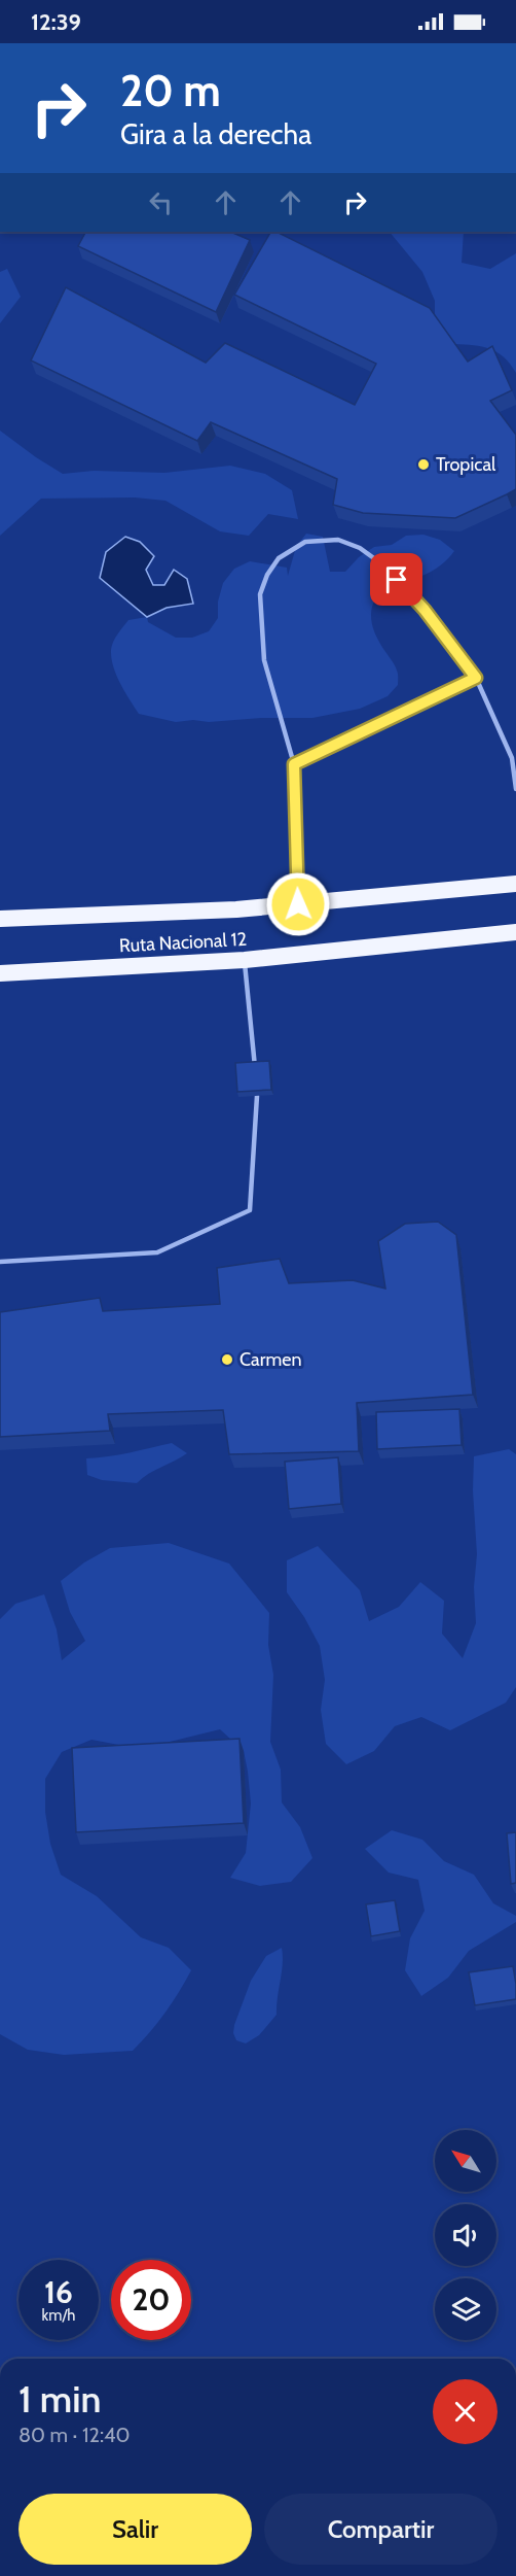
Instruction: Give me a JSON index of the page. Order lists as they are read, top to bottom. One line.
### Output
{"streets":{"highway":["Ruta Nacional 12"]},"places":["Tropical","Carmen"],"north":"top left","page":{"status":"12:39","turn":["20 m","Gira a la derecha"],"speed":"16 km/h","limit":"20","heading":["1 min","80 m · 12:40"],"buttons":["Salir","Compartir"]}}
